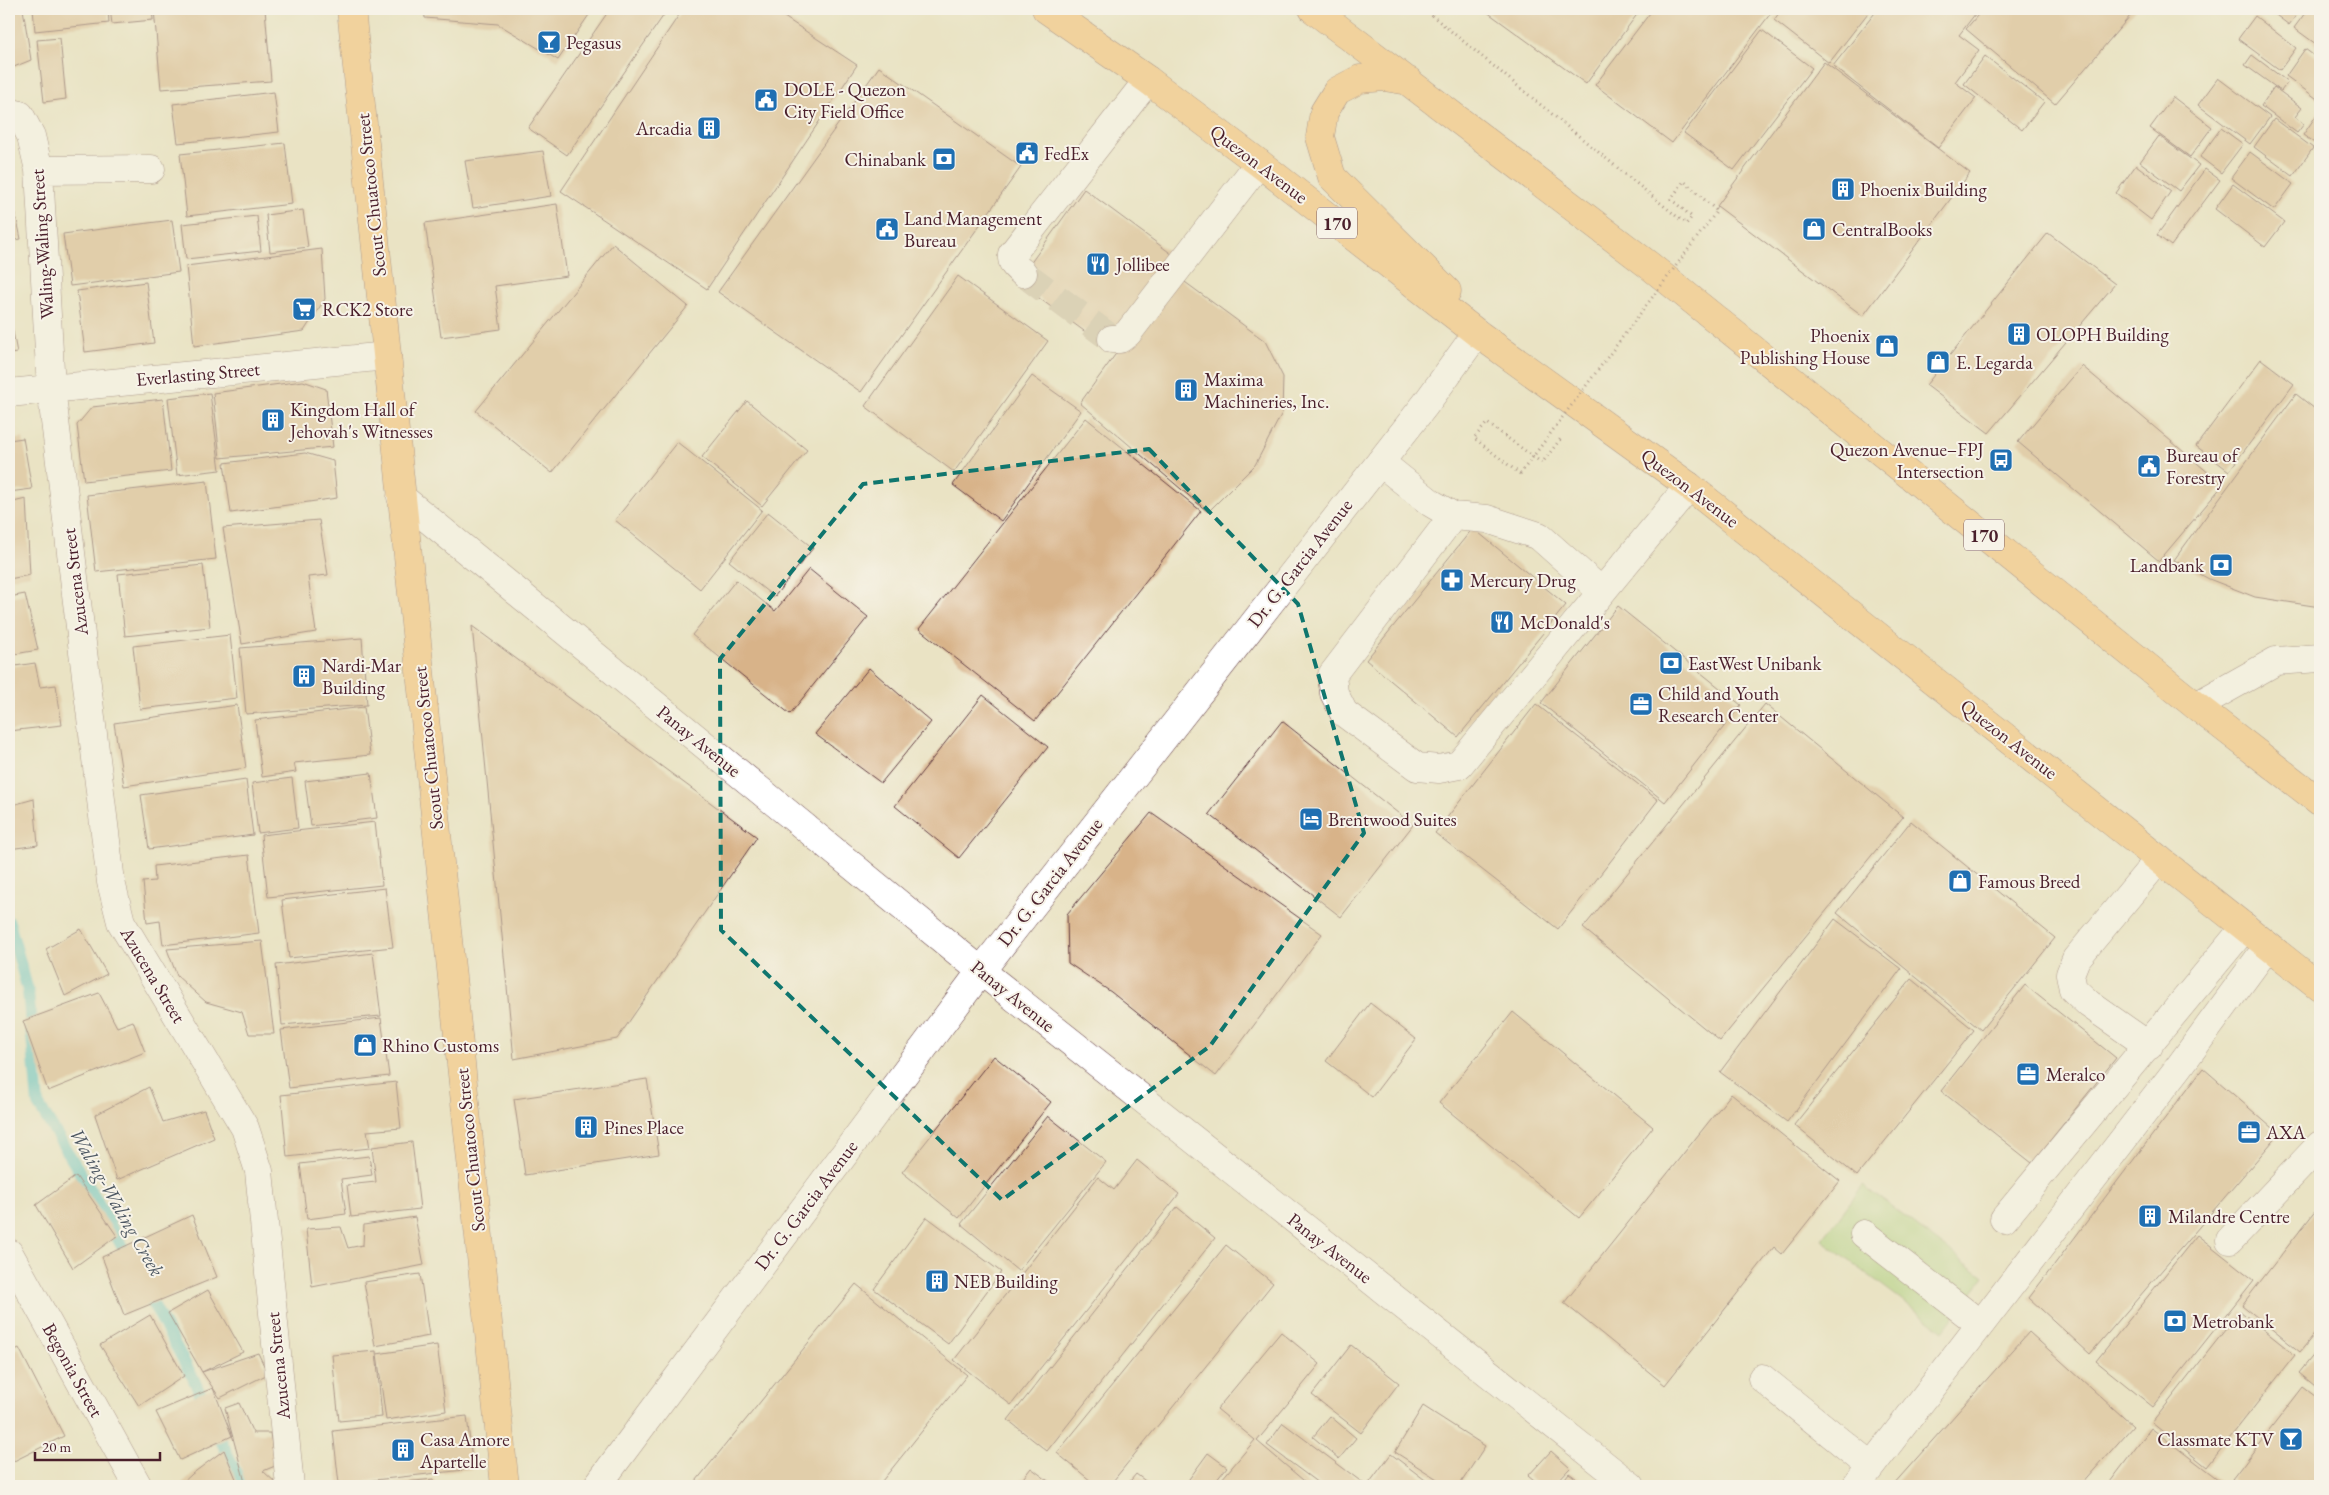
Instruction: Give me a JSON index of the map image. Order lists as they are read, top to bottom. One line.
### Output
{"streets":{"main road":["Quezon Avenue","Scout Chuatoco Street","170"],"street":["Waling-Waling Street","Everlasting Street","Dr. G. Garcia Avenue","Azucena Street","Panay Avenue","Begonia Street"]},"crossings":[["Quezon Avenue","Dr. G. Garcia Avenue"],["Scout Chuatoco Street","Everlasting Street"],["Scout Chuatoco Street","Panay Avenue"],["Waling-Waling Street","Everlasting Street"],["Waling-Waling Street","Azucena Street"],["Everlasting Street","Azucena Street"],["Dr. G. Garcia Avenue","Panay Avenue"]],"water":["Waling-Waling Creek"],"places":{"bar":["Pegasus","Classmate KTV"],"public building":["DOLE - Quezon City Field Office","FedEx","Land Management Bureau","Bureau of Forestry"],"building":["Arcadia","Phoenix Building","OLOPH Building","Maxima Machineries, Inc.","Kingdom Hall of Jehovah's Witnesses","Nardi-Mar Building","Pines Place","Milandre Centre","NEB Building","Casa Amore Apartelle"],"bank":["Chinabank","Landbank","EastWest Unibank","Metrobank"],"shop":["CentralBooks","Phoenix Publishing House","E. Legarda","Famous Breed","Rhino Customs"],"restaurant":["Jollibee","McDonald's"],"supermarket":["RCK2 Store"],"bus stop":["Quezon Avenue–FPJ Intersection"],"pharmacy":["Mercury Drug"],"office":["Child and Youth Research Center","Meralco","AXA"],"hotel":["Brentwood Suites"]},"scale_bar":"20 m"}
